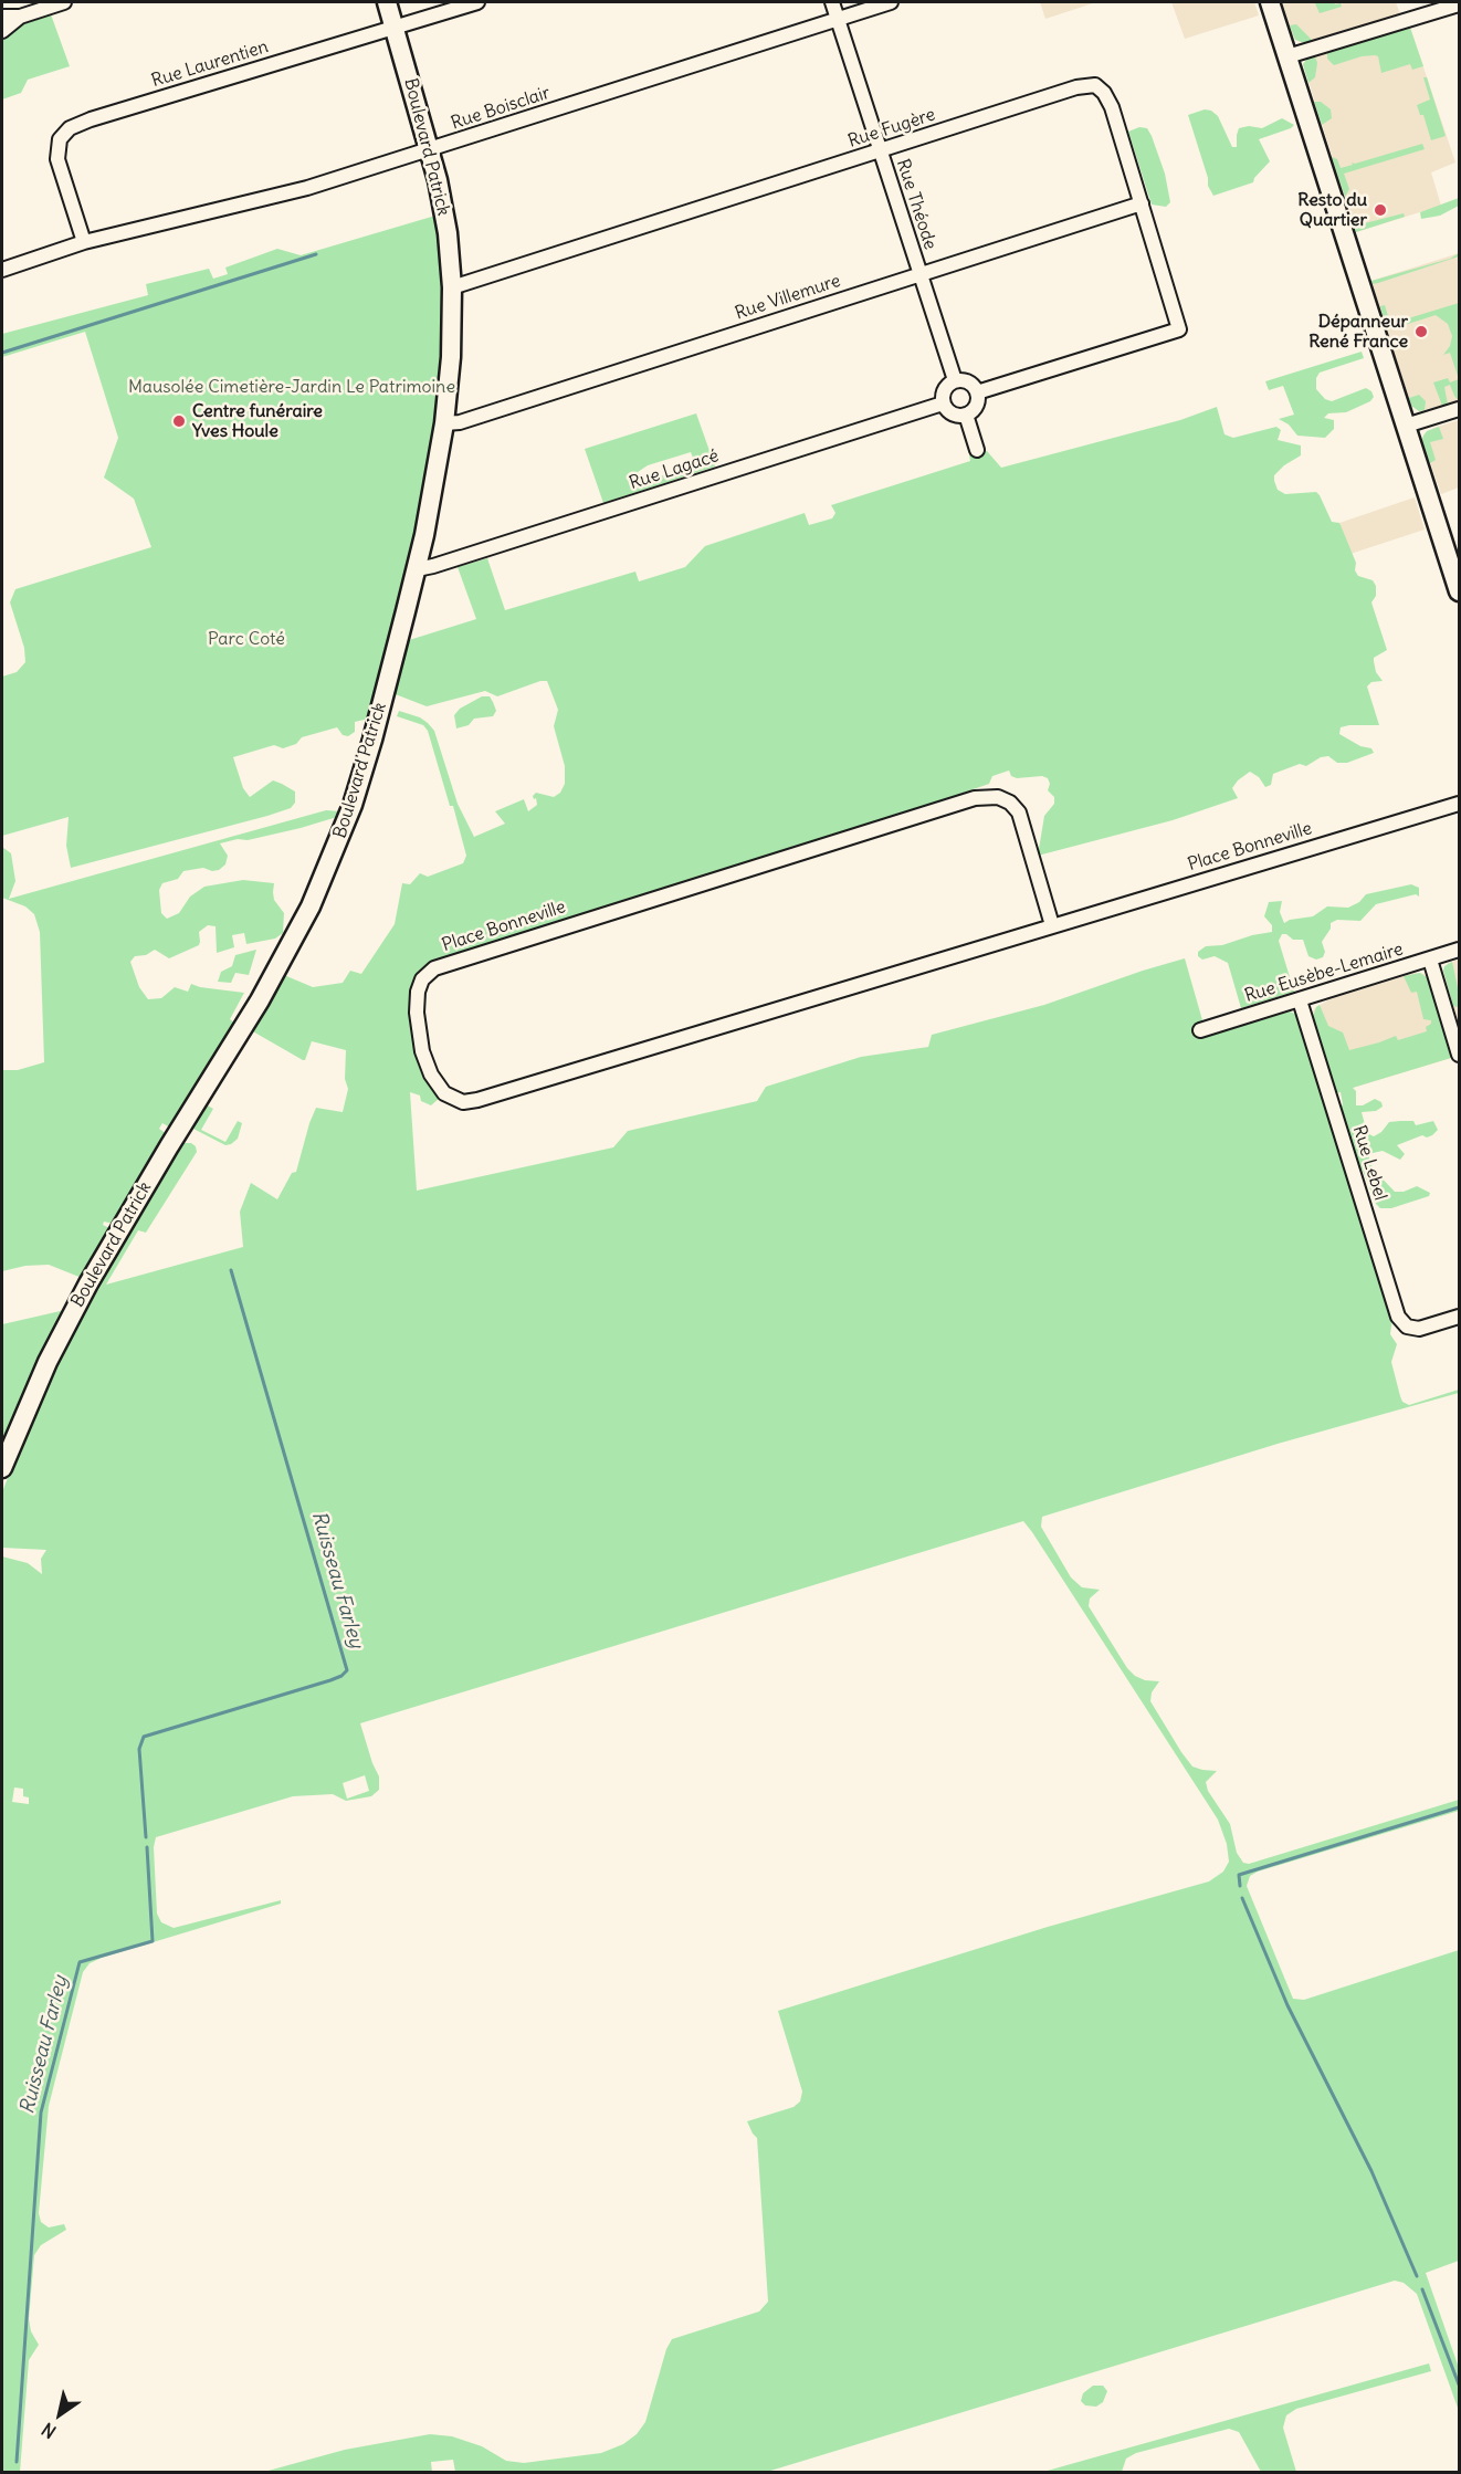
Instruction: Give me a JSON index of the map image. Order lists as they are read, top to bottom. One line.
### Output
{"streets":{"street":["Rue Laurentien","Rue Boisclair","Rue Fugère","Boulevard Patrick","Rue Théode","Rue Villemure","Rue Lagacé","Place Bonneville","Rue Eusèbe-Lemaire","Rue Lebel"]},"crossings":[["Rue Laurentien","Rue Boisclair"],["Rue Laurentien","Boulevard Patrick"],["Rue Boisclair","Boulevard Patrick"],["Rue Boisclair","Rue Théode"],["Rue Fugère","Boulevard Patrick"],["Rue Fugère","Rue Théode"],["Rue Fugère","Rue Villemure"],["Rue Fugère","Rue Lagacé"],["Boulevard Patrick","Rue Villemure"],["Boulevard Patrick","Rue Lagacé"],["Rue Théode","Rue Villemure"],["Rue Théode","Rue Lagacé"],["Rue Eusèbe-Lemaire","Rue Lebel"]],"water":["Ruisseau Farley"],"parks":["Mausolée Cimetière-Jardin Le Patrimoine","Parc Coté"],"places":["Resto du Quartier","Dépanneur René France","Centre funéraire Yves Houle"],"north":"bottom left"}
